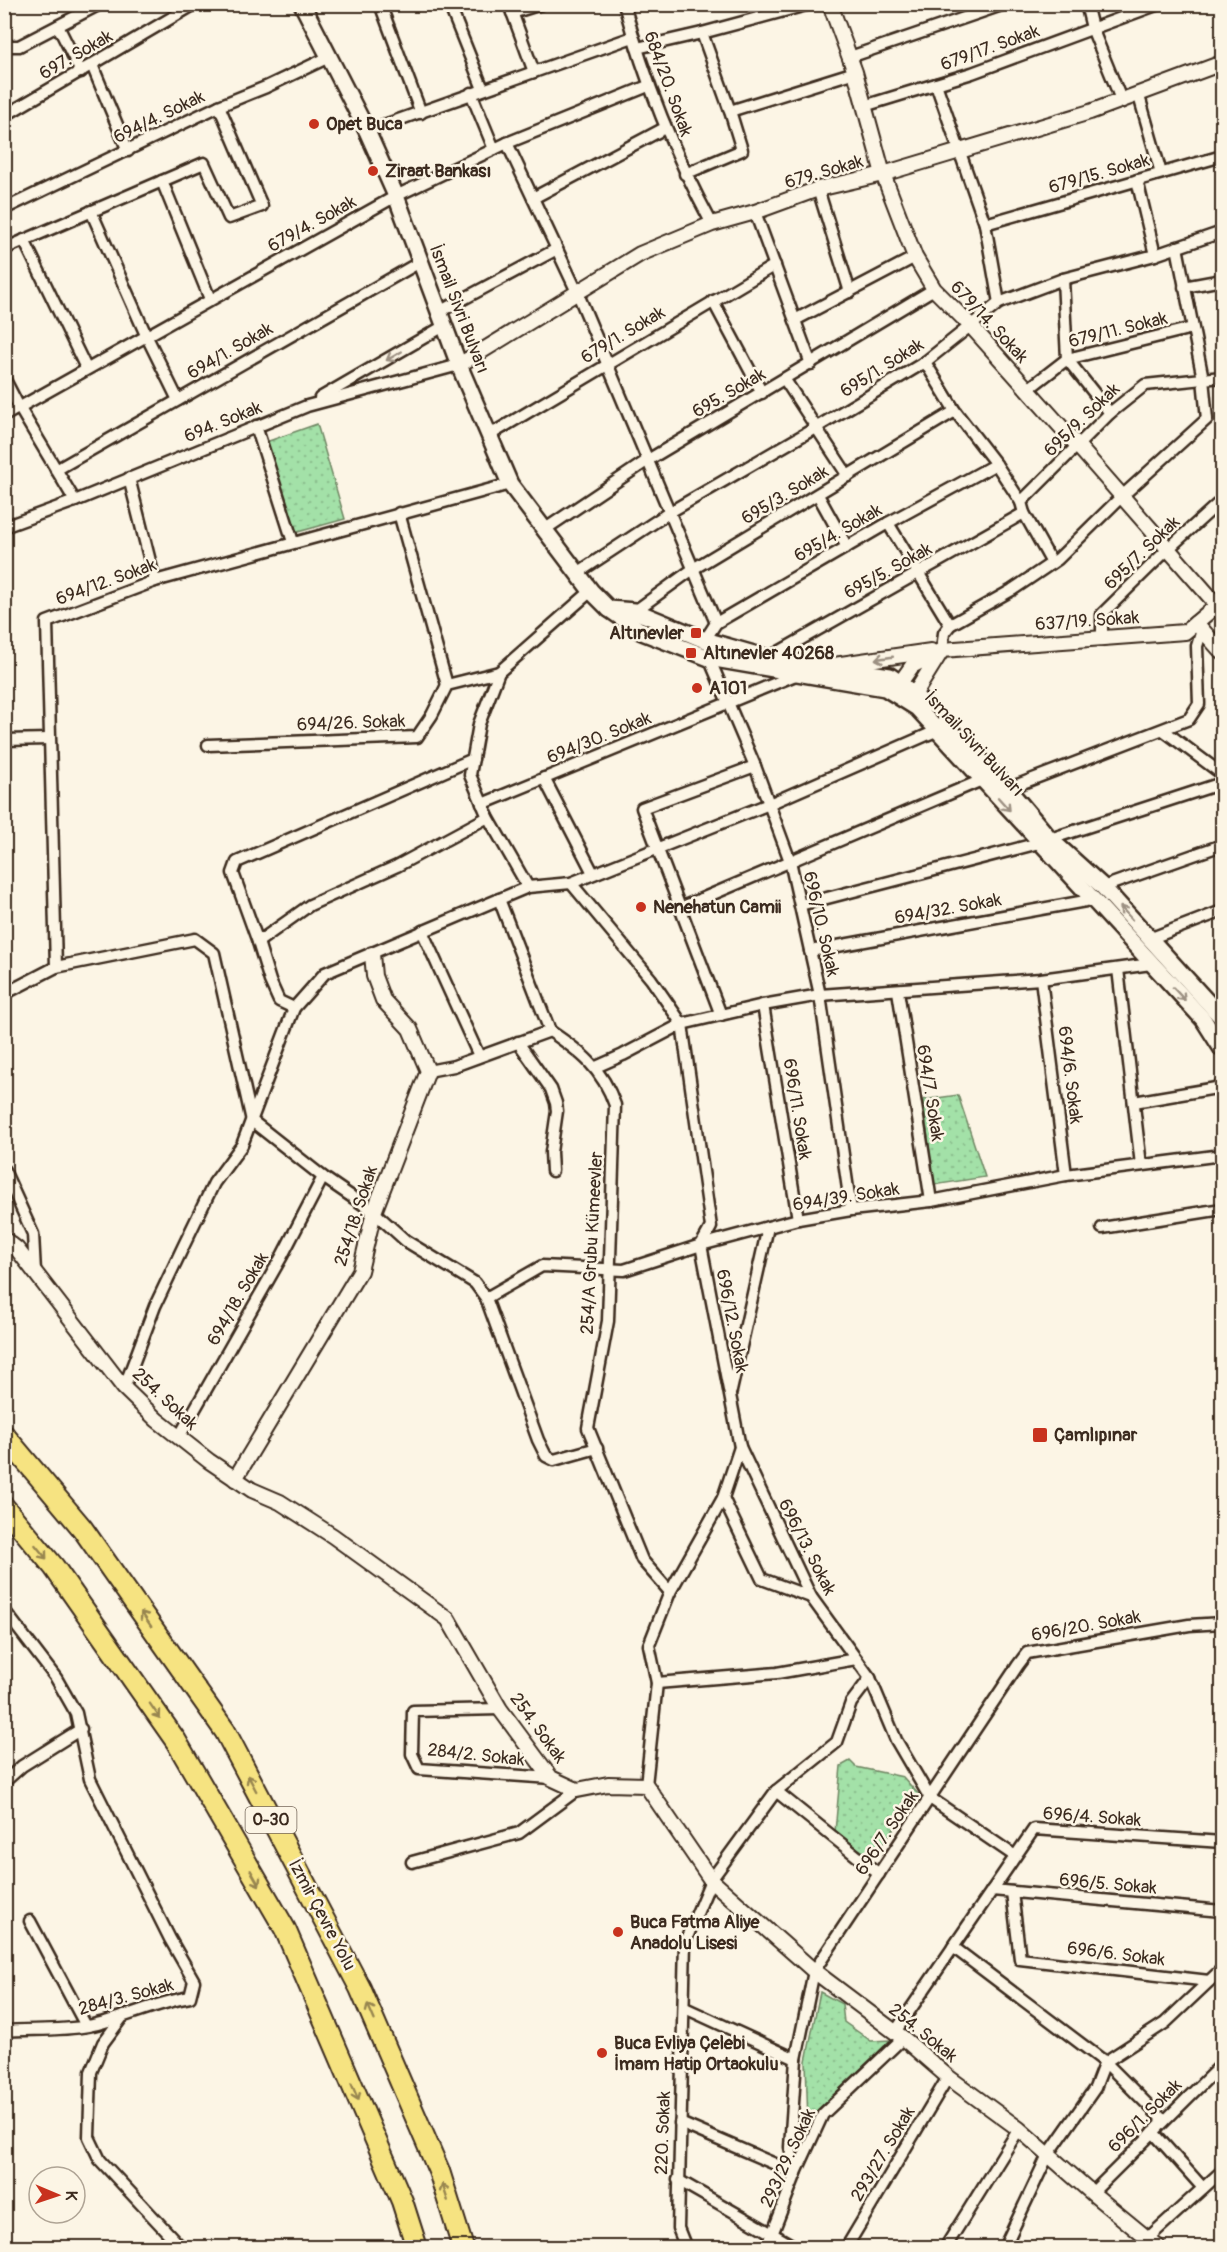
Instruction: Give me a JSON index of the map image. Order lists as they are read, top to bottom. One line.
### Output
{"streets":{"highway":["O-30","İzmir Çevre Yolu"],"main road":["İsmail Sivri Bulvarı"],"street":["679/17. Sokak","697. Sokak","684/20. Sokak","694/4. Sokak","679. Sokak","679/15. Sokak","679/4. Sokak","679/14. Sokak","679/11. Sokak","679/1. Sokak","694/1. Sokak","695/1. Sokak","695. Sokak","695/9. Sokak","694. Sokak","695/3. Sokak","695/4. Sokak","695/7. Sokak","695/5. Sokak","694/12. Sokak","637/19. Sokak","694/26. Sokak","694/30. Sokak","694/32. Sokak","696/10. Sokak","694/6. Sokak","694/7. Sokak","696/11. Sokak","694/39. Sokak","254/18. Sokak","254/A Grubu Kümeevler","694/18. Sokak","696/12. Sokak","254. Sokak","696/13. Sokak","696/20. Sokak","284/2. Sokak","696/4. Sokak","696/7. Sokak","696/5. Sokak","696/6. Sokak","284/3. Sokak","696/1. Sokak","220. Sokak","293/27. Sokak","293/29. Sokak"]},"crossings":[["679/17. Sokak","679/14. Sokak"],["684/20. Sokak","679. Sokak"],["684/20. Sokak","679/4. Sokak"],["694/4. Sokak","İsmail Sivri Bulvarı"],["679. Sokak","İsmail Sivri Bulvarı"],["679. Sokak","679/14. Sokak"],["679. Sokak","694. Sokak"],["679/4. Sokak","İsmail Sivri Bulvarı"],["İsmail Sivri Bulvarı","679/1. Sokak"],["İsmail Sivri Bulvarı","694/1. Sokak"],["İsmail Sivri Bulvarı","695/1. Sokak"],["İsmail Sivri Bulvarı","695. Sokak"],["İsmail Sivri Bulvarı","694. Sokak"],["İsmail Sivri Bulvarı","695/3. Sokak"],["İsmail Sivri Bulvarı","695/4. Sokak"],["İsmail Sivri Bulvarı","695/5. Sokak"],["İsmail Sivri Bulvarı","694/12. Sokak"],["İsmail Sivri Bulvarı","637/19. Sokak"],["İsmail Sivri Bulvarı","694/30. Sokak"],["İsmail Sivri Bulvarı","694/32. Sokak"],["İsmail Sivri Bulvarı","696/10. Sokak"],["679/14. Sokak","679/11. Sokak"],["679/14. Sokak","695/1. Sokak"],["679/14. Sokak","695. Sokak"],["679/14. Sokak","695/9. Sokak"],["679/14. Sokak","695/7. Sokak"],["679/14. Sokak","637/19. Sokak"],["695/9. Sokak","695/5. Sokak"],["695/7. Sokak","637/19. Sokak"],["694/30. Sokak","696/10. Sokak"],["694/32. Sokak","696/10. Sokak"],["696/10. Sokak","694/39. Sokak"],["694/6. Sokak","694/39. Sokak"],["694/7. Sokak","694/39. Sokak"],["696/11. Sokak","694/39. Sokak"],["694/39. Sokak","254/A Grubu Kümeevler"],["694/39. Sokak","696/12. Sokak"],["254/18. Sokak","254. Sokak"],["254/A Grubu Kümeevler","696/12. Sokak"],["694/18. Sokak","254. Sokak"],["696/12. Sokak","254. Sokak"],["696/12. Sokak","696/13. Sokak"],["254. Sokak","284/2. Sokak"],["254. Sokak","696/7. Sokak"],["254. Sokak","696/1. Sokak"],["254. Sokak","220. Sokak"],["254. Sokak","293/27. Sokak"],["254. Sokak","293/29. Sokak"],["696/13. Sokak","696/7. Sokak"],["696/20. Sokak","696/7. Sokak"],["696/4. Sokak","696/5. Sokak"],["696/4. Sokak","293/29. Sokak"],["696/5. Sokak","696/6. Sokak"]],"places":{"other":["Opet Buca","Ziraat Bankası","A101","Nenehatun Camii","Buca Fatma Aliye Anadolu Lisesi","Buca Evliya Çelebi İmam Hatip Ortaokulu"],"transit":["Altınevler","Altınevler 40268","Çamlıpınar"]},"north":"right"}
